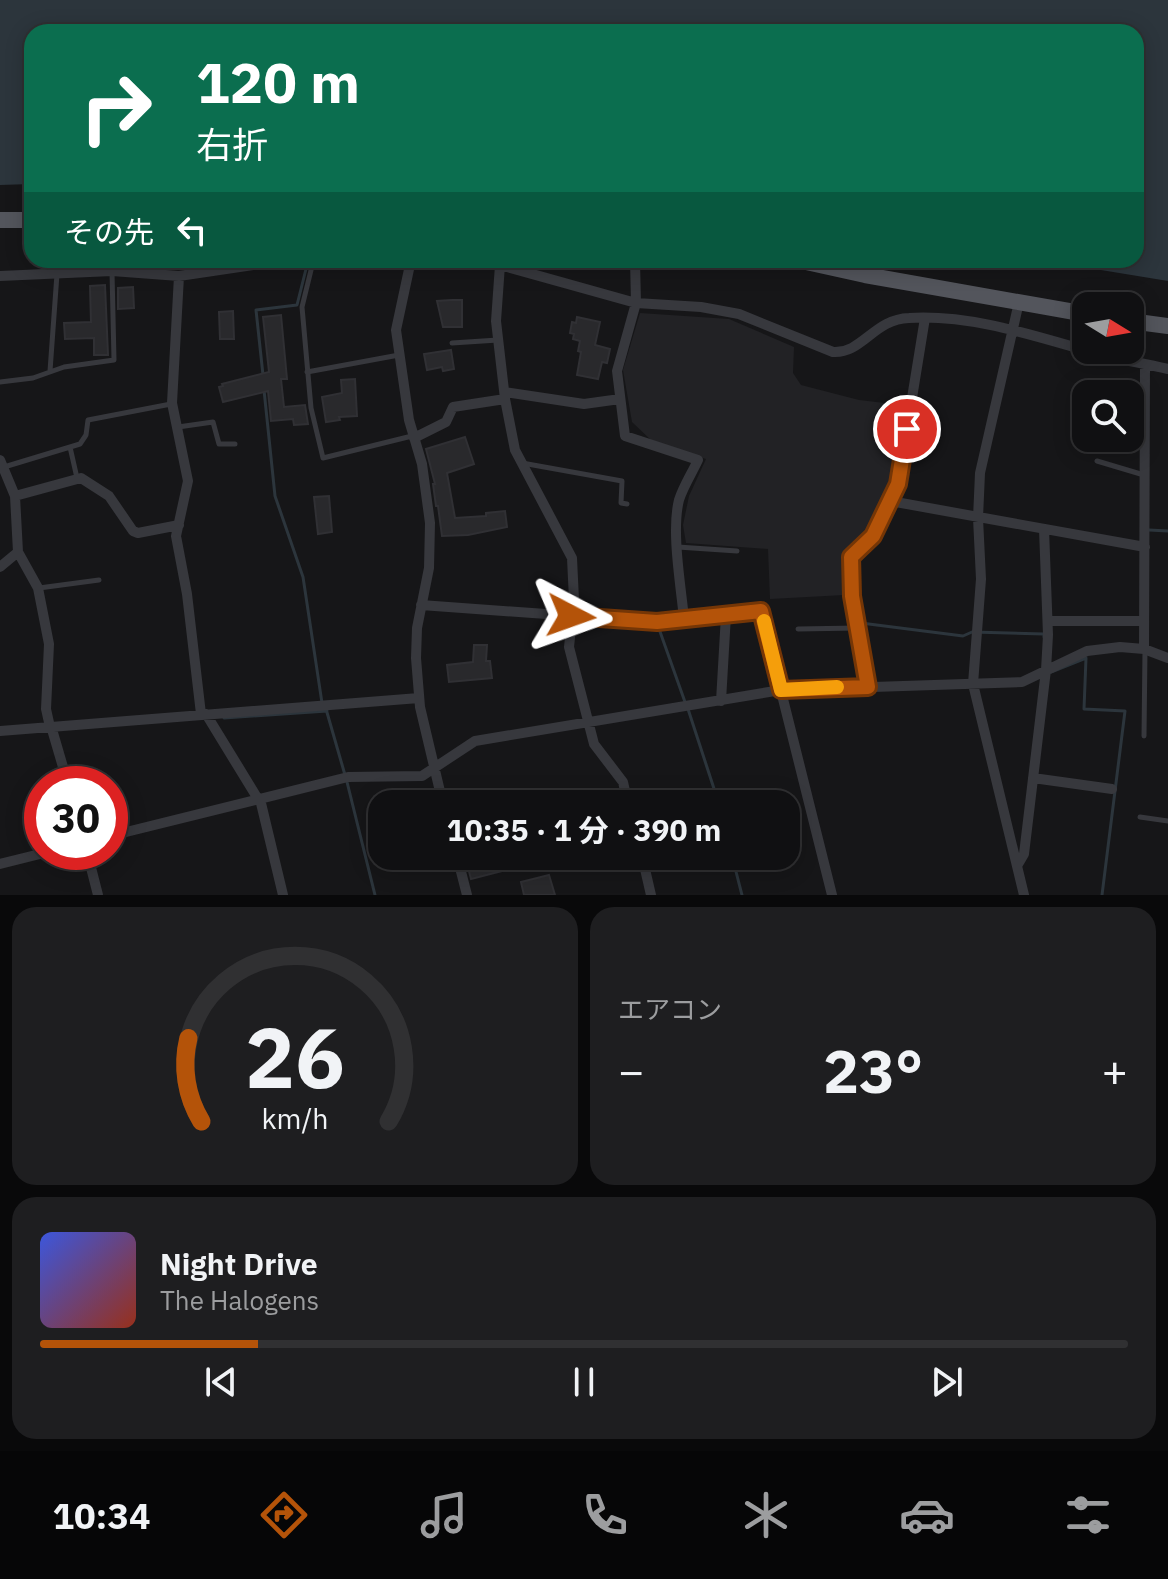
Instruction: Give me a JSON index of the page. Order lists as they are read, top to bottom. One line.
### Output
{"north":"right","page":{"turn":["120 m","右折"],"then":"その先","limit":"30","trip":"10:35 · 1 分 · 390 m","tile":"エアコン","heat":["−","23°","+"],"song":["Night Drive","The Halogens"],"tabs":"10:34","gauge":["26","km/h"]}}
